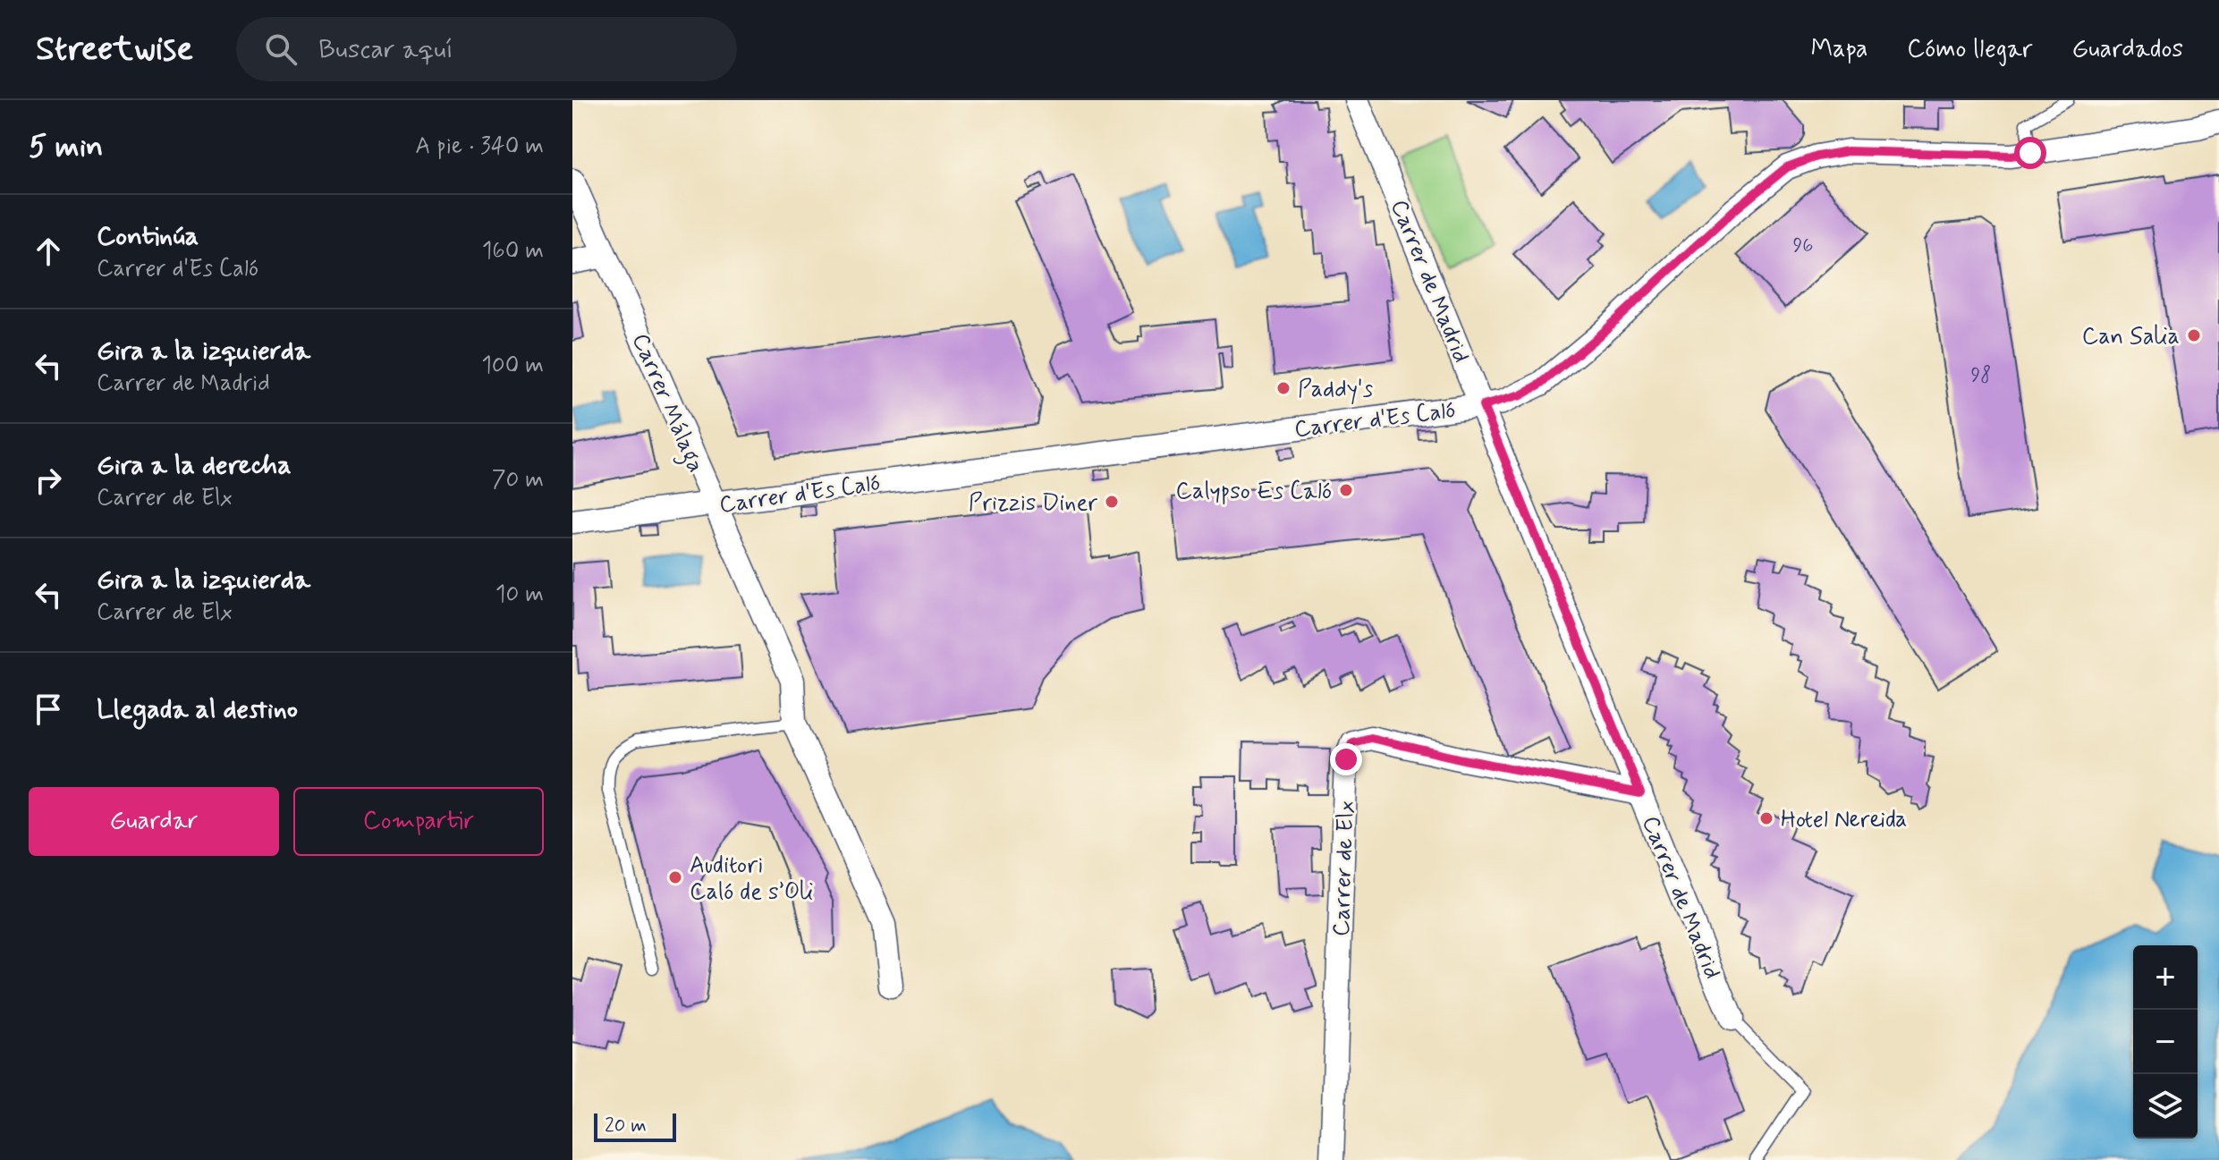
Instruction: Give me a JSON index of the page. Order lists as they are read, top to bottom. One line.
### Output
{"streets":{"street":["Carrer de Madrid","Carrer Málaga","Carrer d'Es Caló","Carrer de Elx"]},"crossings":[["Carrer de Madrid","Carrer d'Es Caló"],["Carrer de Madrid","Carrer de Elx"],["Carrer Málaga","Carrer d'Es Caló"]],"places":["Can Salia","Paddy's","Calypso Es Caló","Prizzis Diner","Hotel Nereida","Auditori Caló de s’Oli"],"house_numbers":["96","98"],"scale_bar":"20 m","page":{"header":"Streetwise","search":"Buscar aquí","nav":["Mapa","Cómo llegar","Guardados"],"heading":["5 min","A pie · 340 m"],"list":[["Continúa","Carrer d'Es Caló","160 m"],["Gira a la izquierda","Carrer de Madrid","100 m"],["Gira a la derecha","Carrer de Elx","70 m"],["Gira a la izquierda","Carrer de Elx","10 m"],"Llegada al destino"],"buttons":["Guardar","Compartir"],"map_buttons":["+","−"],"scale":"20 m"}}
